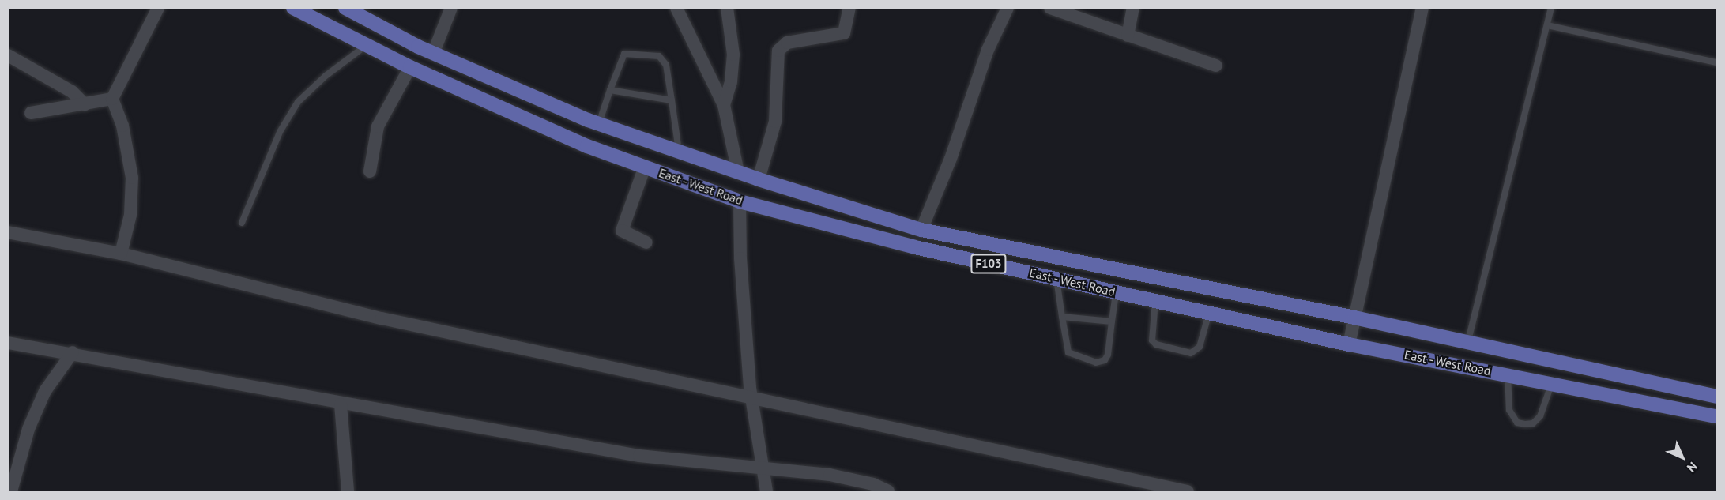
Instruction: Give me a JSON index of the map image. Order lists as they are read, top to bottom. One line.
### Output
{"streets":{"main road":["East - West Road","F103"]},"north":"bottom right"}
